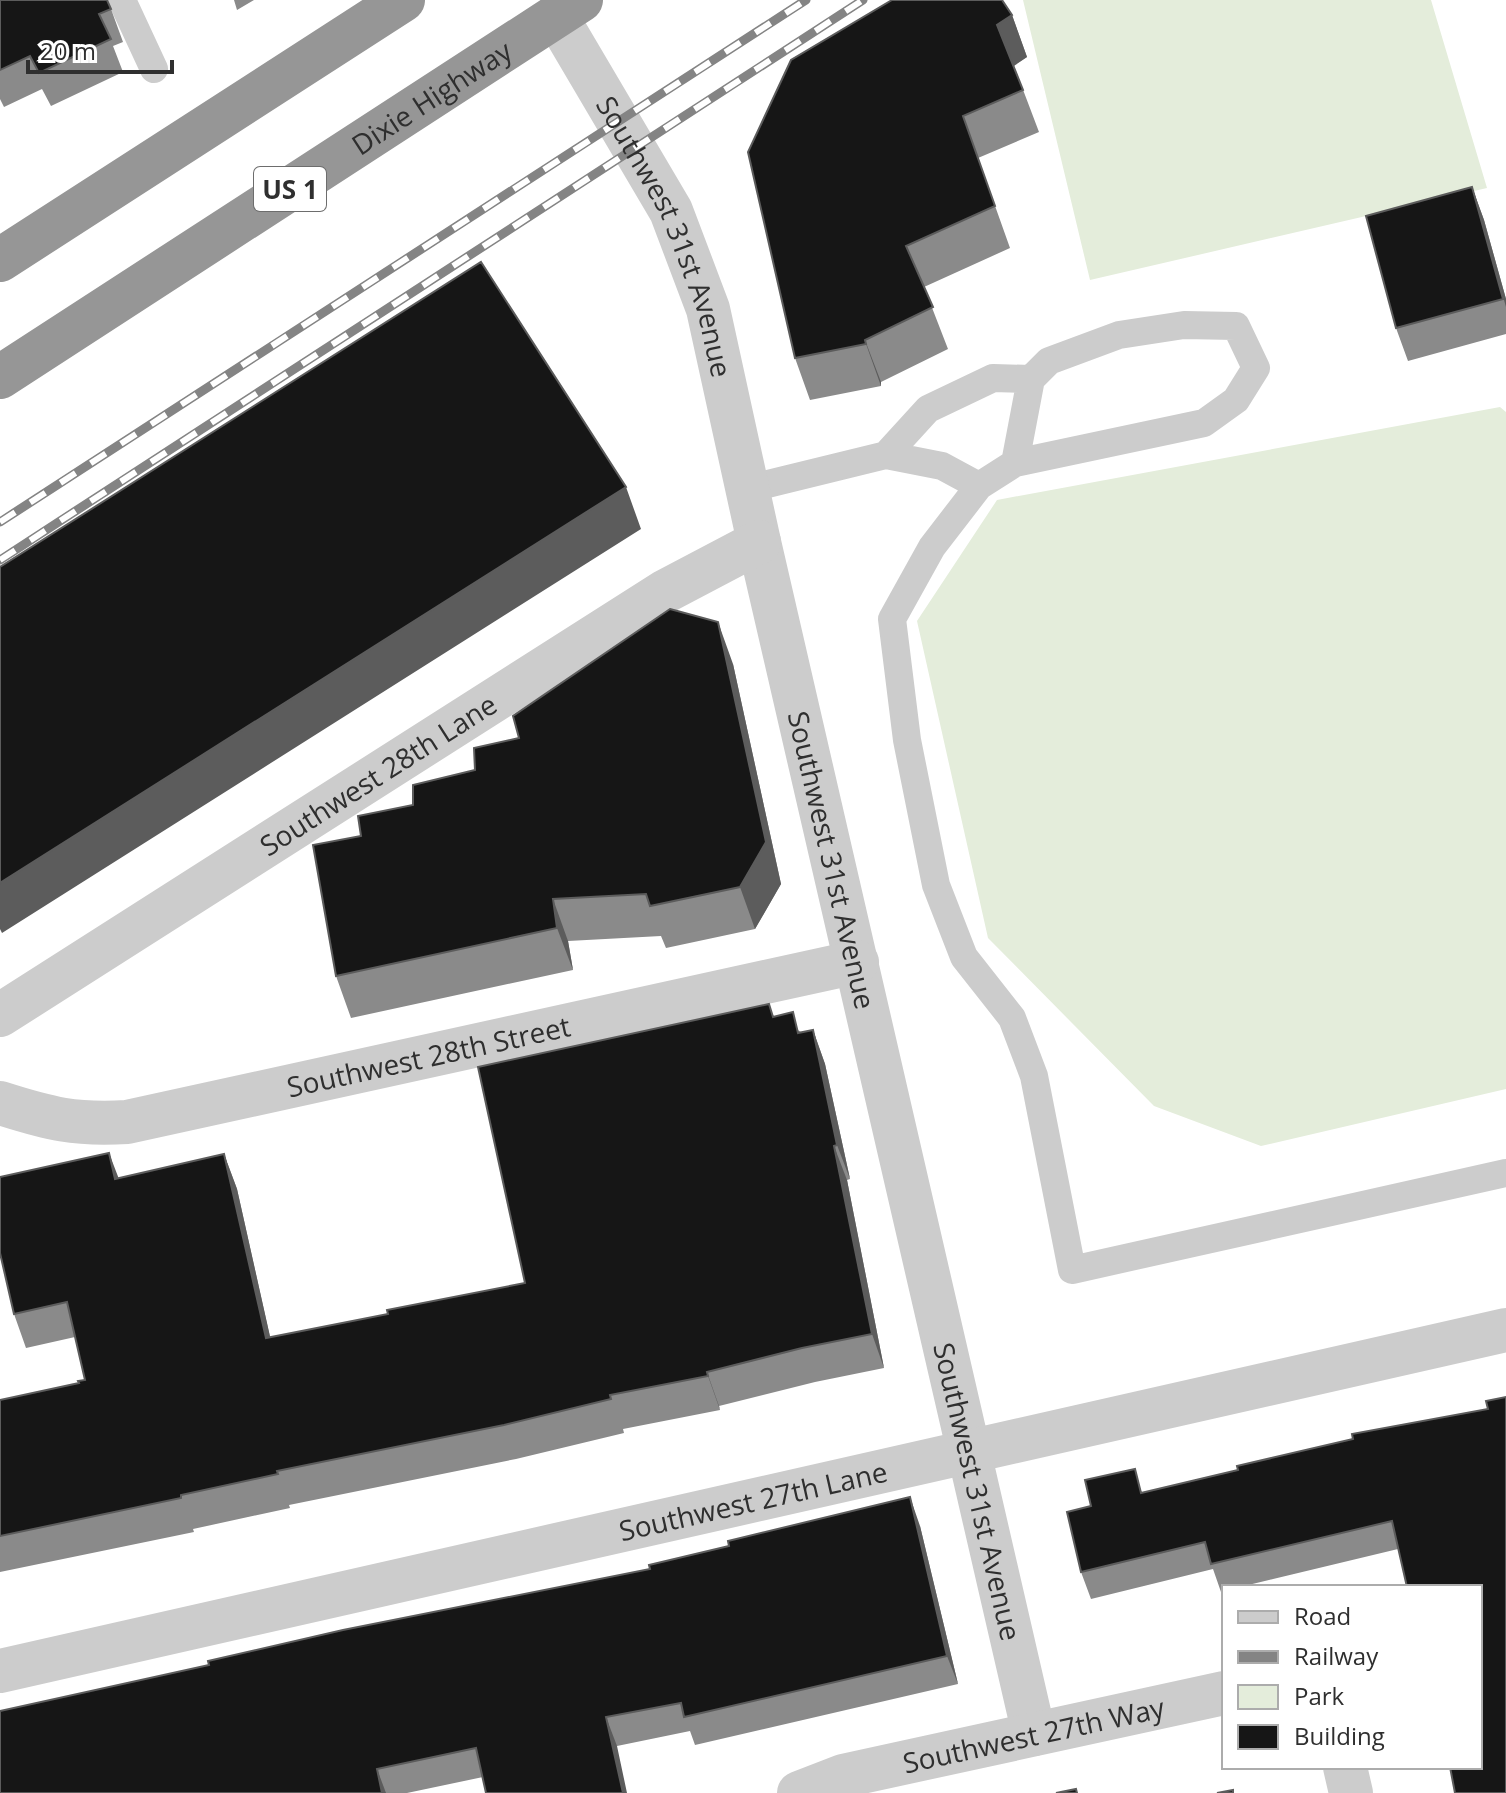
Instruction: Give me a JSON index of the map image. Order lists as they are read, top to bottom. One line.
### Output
{"streets":{"highway":["Dixie Highway","US 1"],"street":["Southwest 31st Avenue","Southwest 28th Lane","Southwest 28th Street","Southwest 27th Lane","Southwest 27th Way"]},"crossings":[["Dixie Highway","Southwest 31st Avenue"],["Southwest 31st Avenue","Southwest 28th Lane"],["Southwest 31st Avenue","Southwest 28th Street"],["Southwest 31st Avenue","Southwest 27th Lane"],["Southwest 31st Avenue","Southwest 27th Way"]],"legend":["Road","Railway","Park","Building"],"scale_bar":"20 m"}
